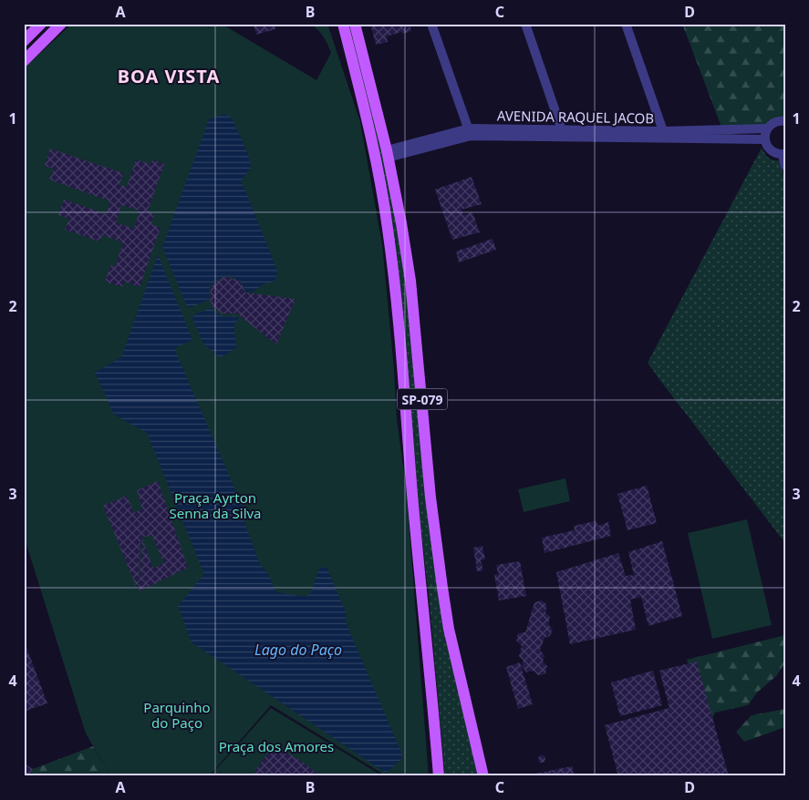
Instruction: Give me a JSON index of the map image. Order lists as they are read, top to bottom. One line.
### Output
{"streets":{"main road":["SP-079"],"street":["AVENIDA RAQUEL JACOB"]},"crossings":[["AVENIDA RAQUEL JACOB","SP-079"]],"districts":["BOA VISTA"],"water":["Lago do Paço"],"parks":["Praça Ayrton Senna da Silva","Parquinho do Paço","Praça dos Amores"],"grid":{"columns":["A","B","C","D"],"rows":["1","2","3","4"]}}
